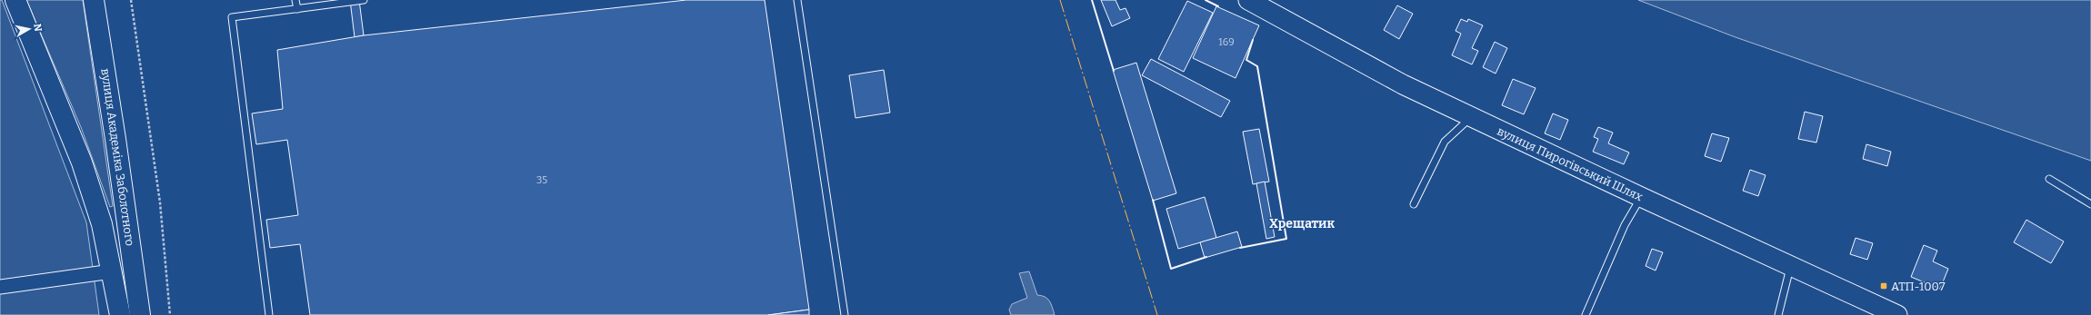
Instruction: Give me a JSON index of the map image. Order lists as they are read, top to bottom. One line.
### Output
{"streets":{"highway":["вулиця Академіка Заболотного"],"street":["вулиця Пирогівський Шлях"]},"districts":["Хрещатик"],"places":{"transit":["АТП-1007"]},"house_numbers":["169","35"],"north":"right"}
